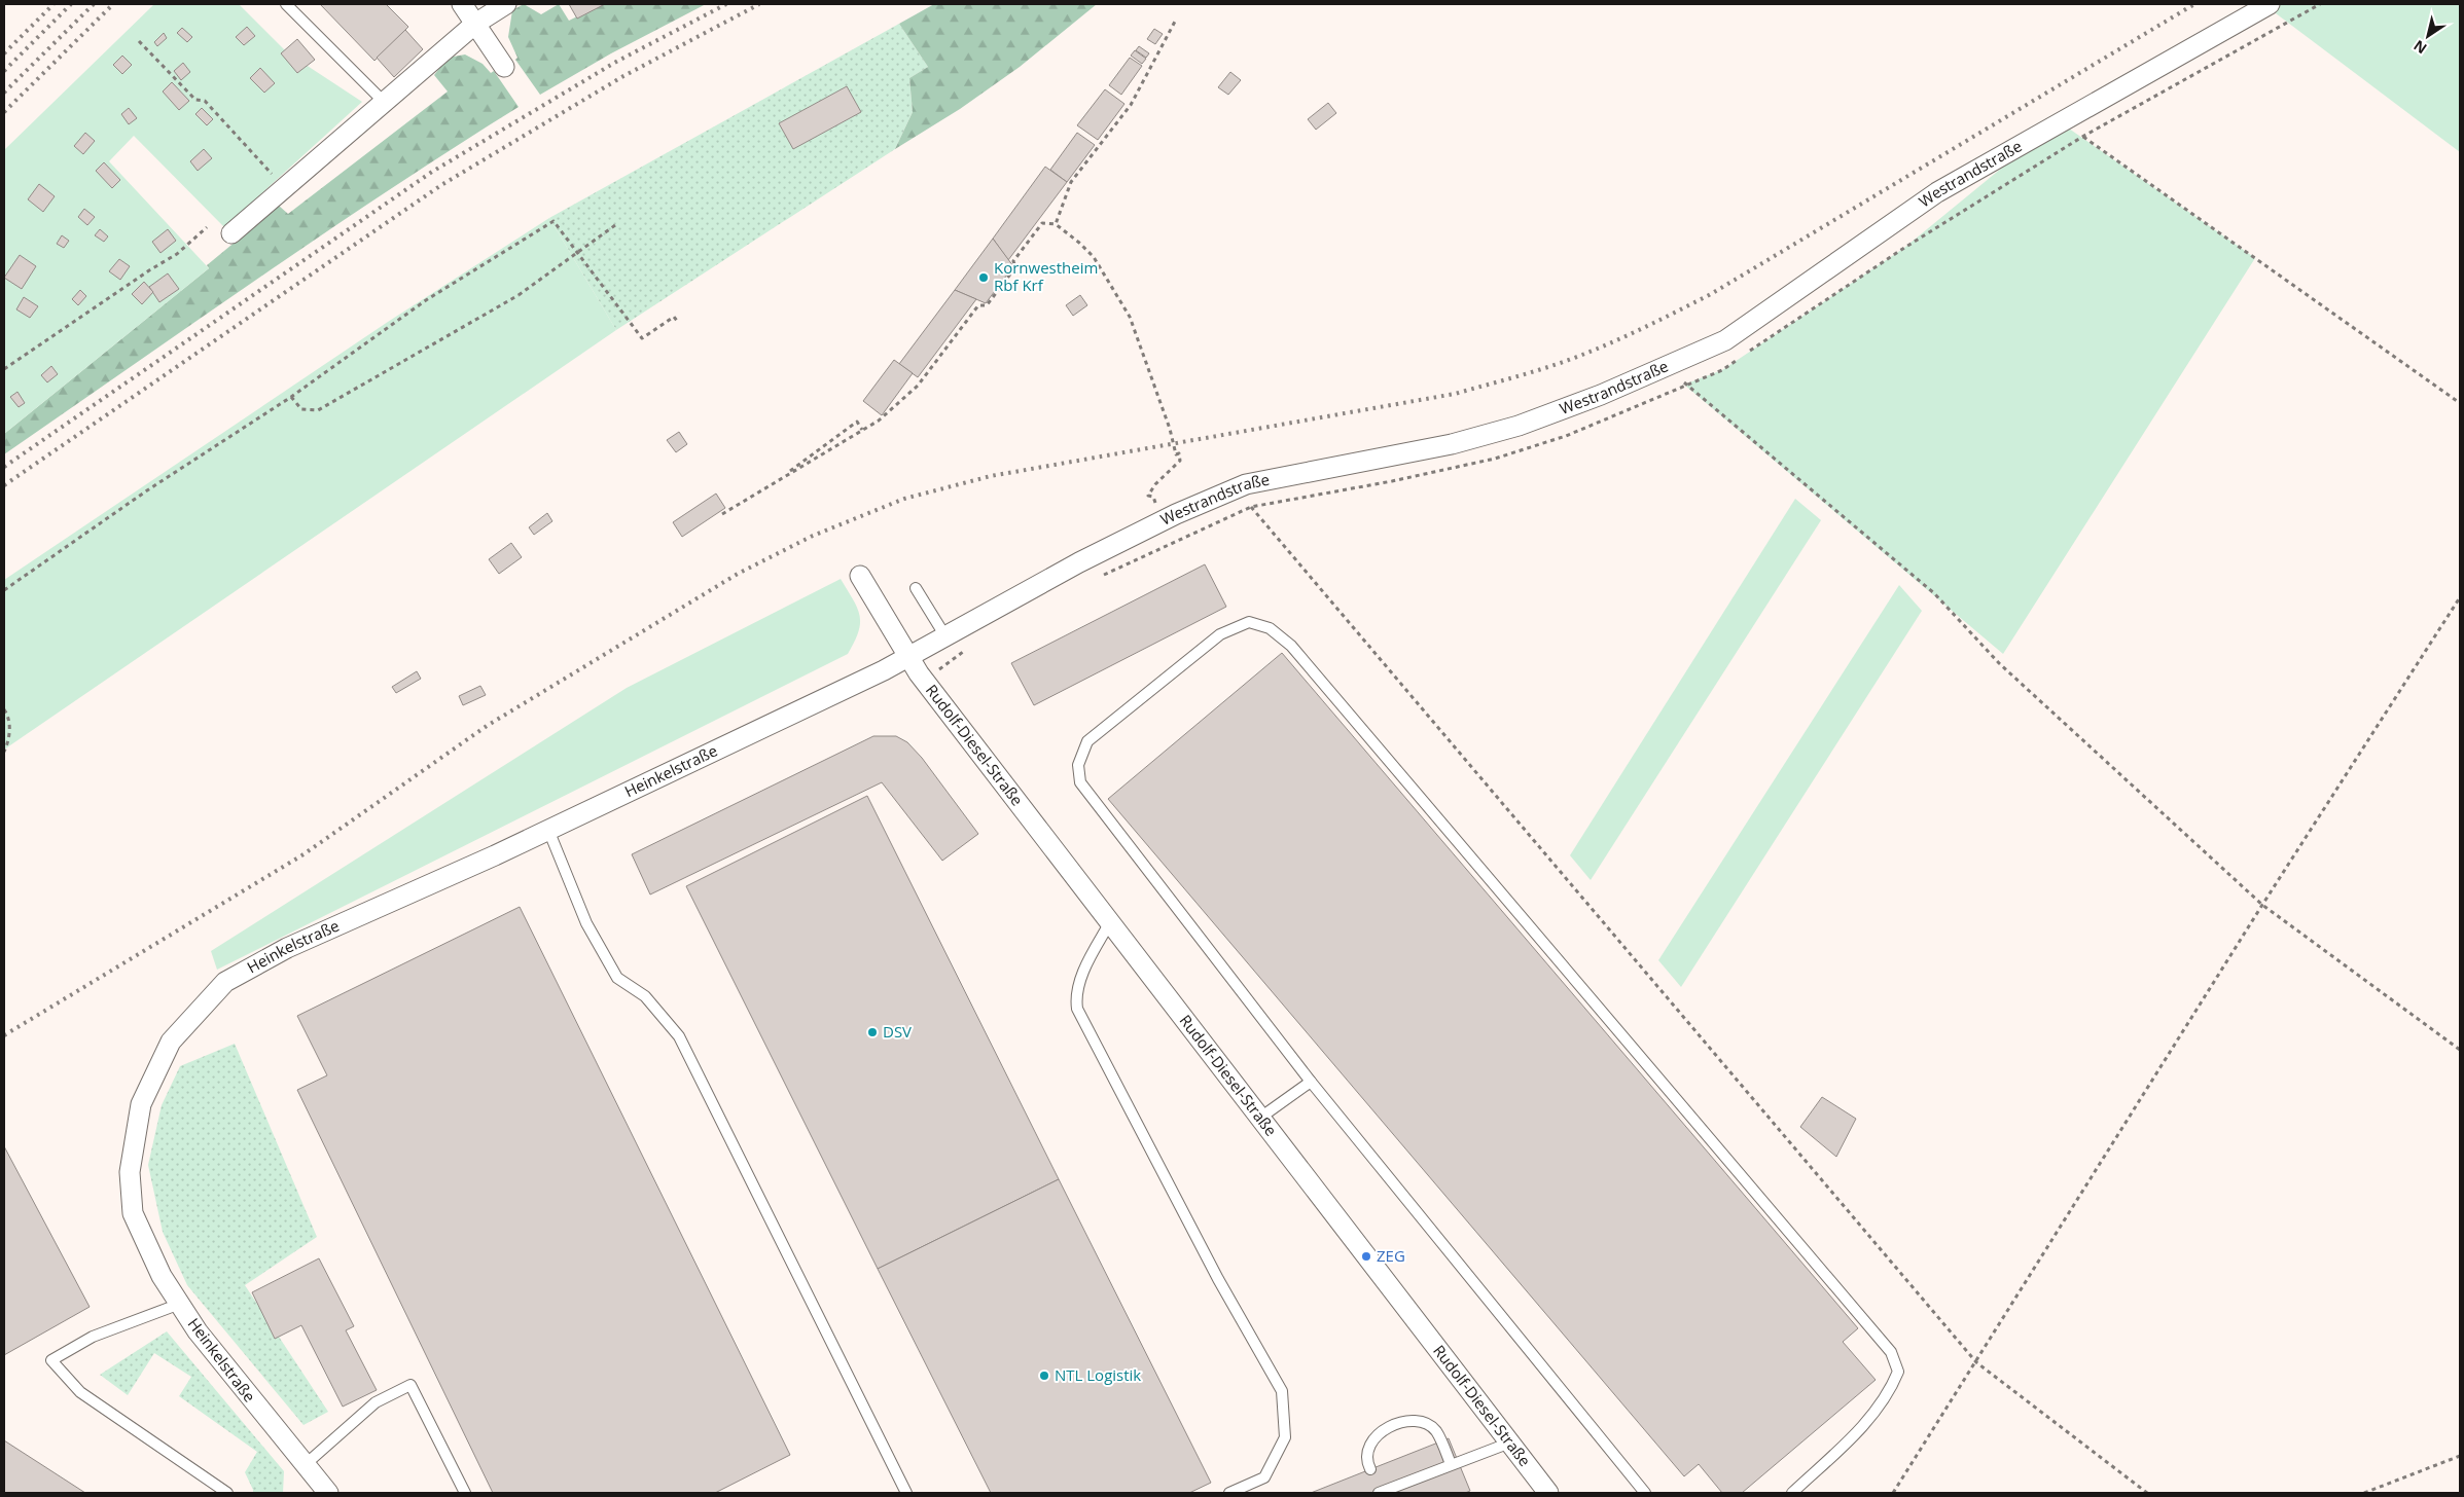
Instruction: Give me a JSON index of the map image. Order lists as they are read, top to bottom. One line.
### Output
{"streets":{"street":["Westrandstraße","Rudolf-Diesel-Straße","Heinkelstraße"]},"crossings":[["Westrandstraße","Rudolf-Diesel-Straße"],["Westrandstraße","Heinkelstraße"],["Rudolf-Diesel-Straße","Heinkelstraße"]],"places":["Kornwestheim Rbf Krf","DSV","ZEG","NTL Logistik"],"north":"bottom left"}
